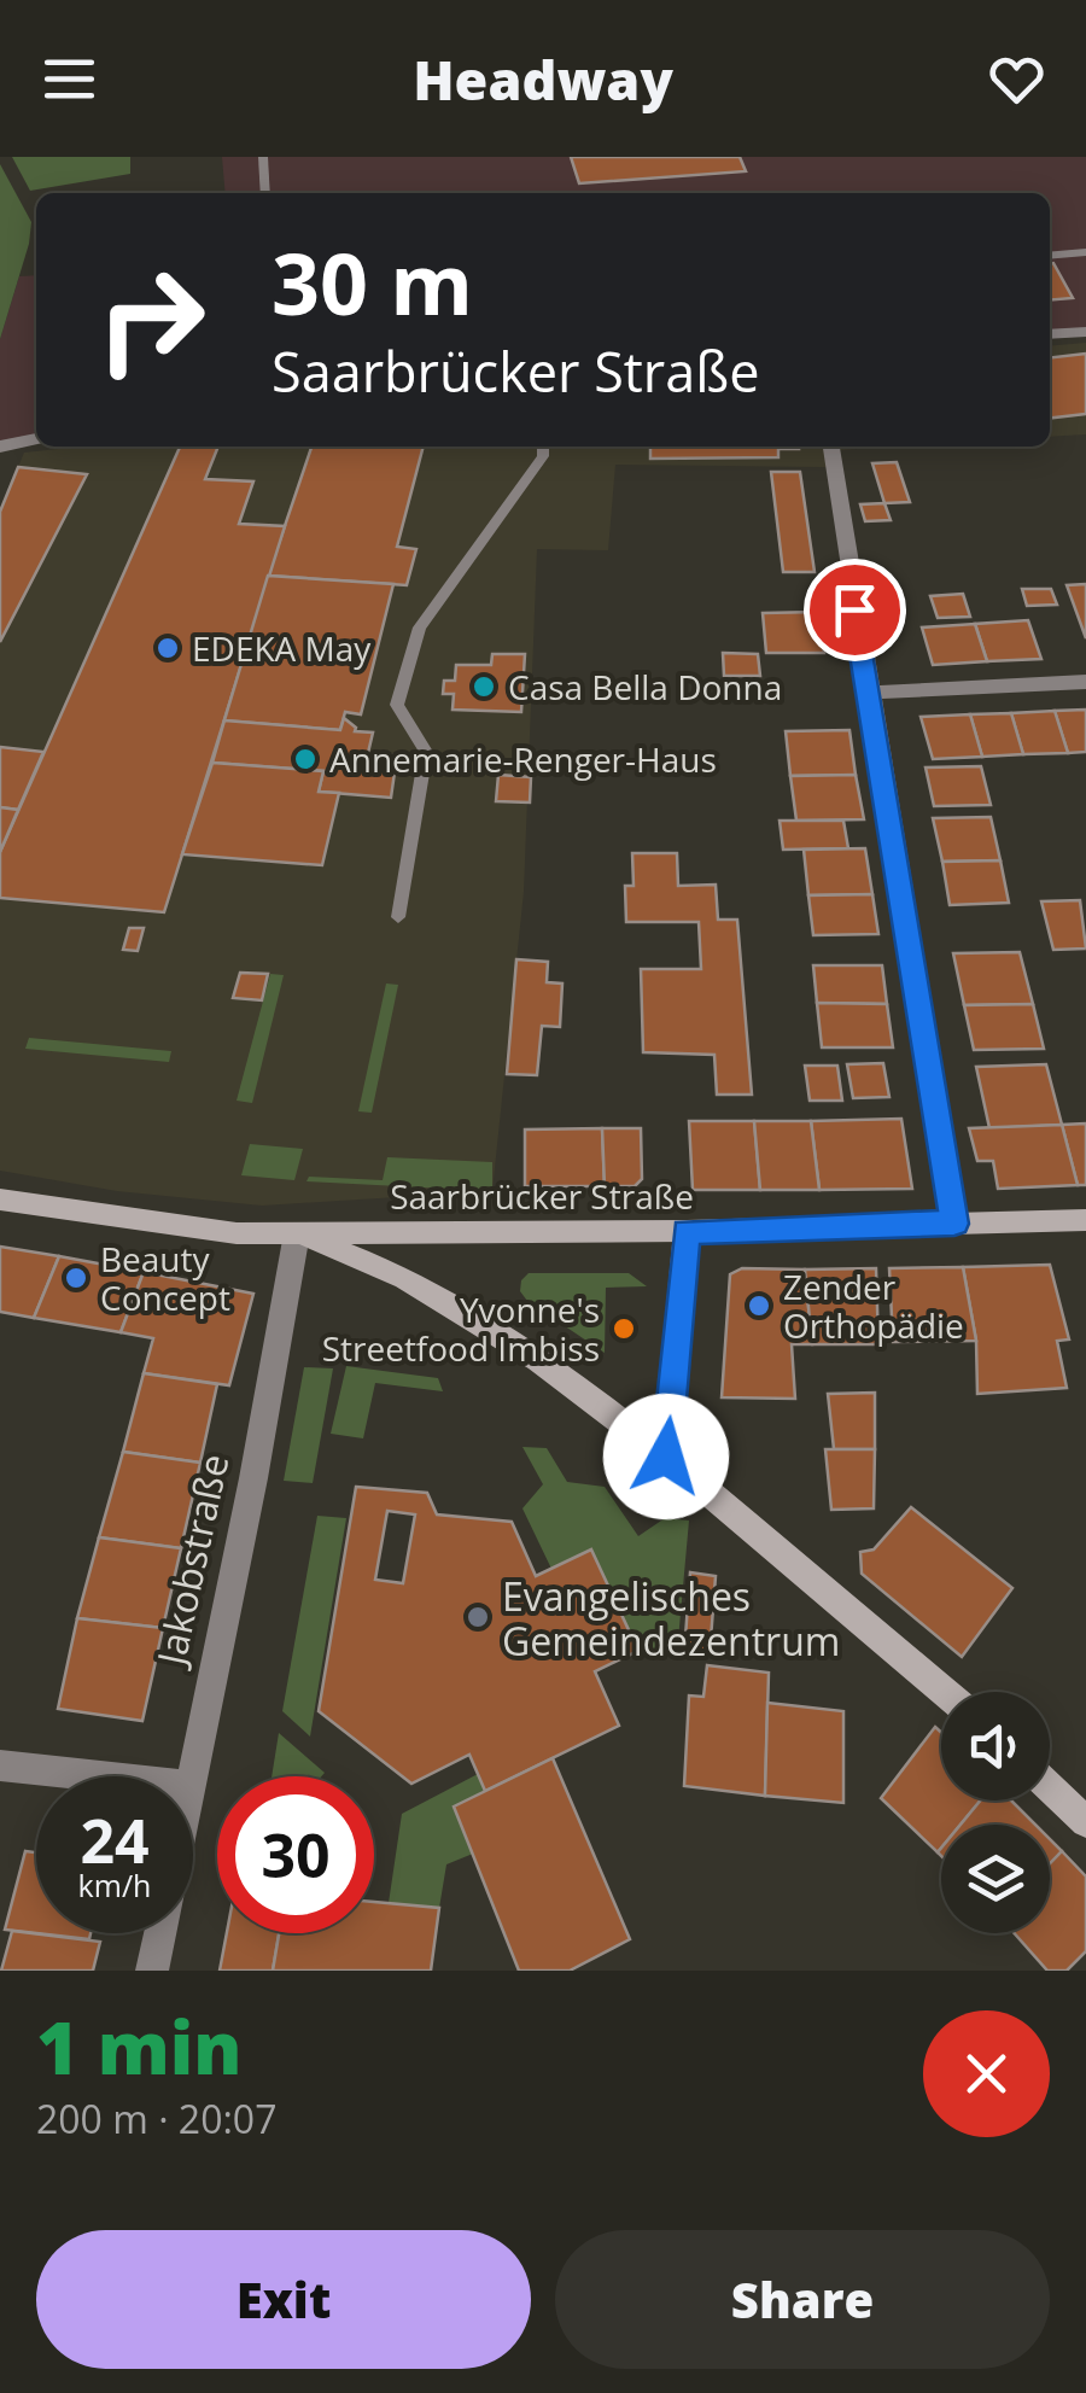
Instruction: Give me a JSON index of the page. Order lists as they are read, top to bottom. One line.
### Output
{"streets":{"main road":["Saarbrücker Straße"],"street":["Jakobstraße"]},"crossings":[["Saarbrücker Straße","Jakobstraße"]],"places":["EDEKA May","Casa Bella Donna","Annemarie-Renger-Haus","Beauty Concept","Zender Orthopädie","Yvonne's Streetfood Imbiss","Evangelisches Gemeindezentrum"],"page":{"header":"Headway","turn":["30 m","Saarbrücker Straße"],"speed":"24 km/h","limit":"30","heading":["1 min","200 m · 20:07"],"buttons":["Exit","Share"]}}
